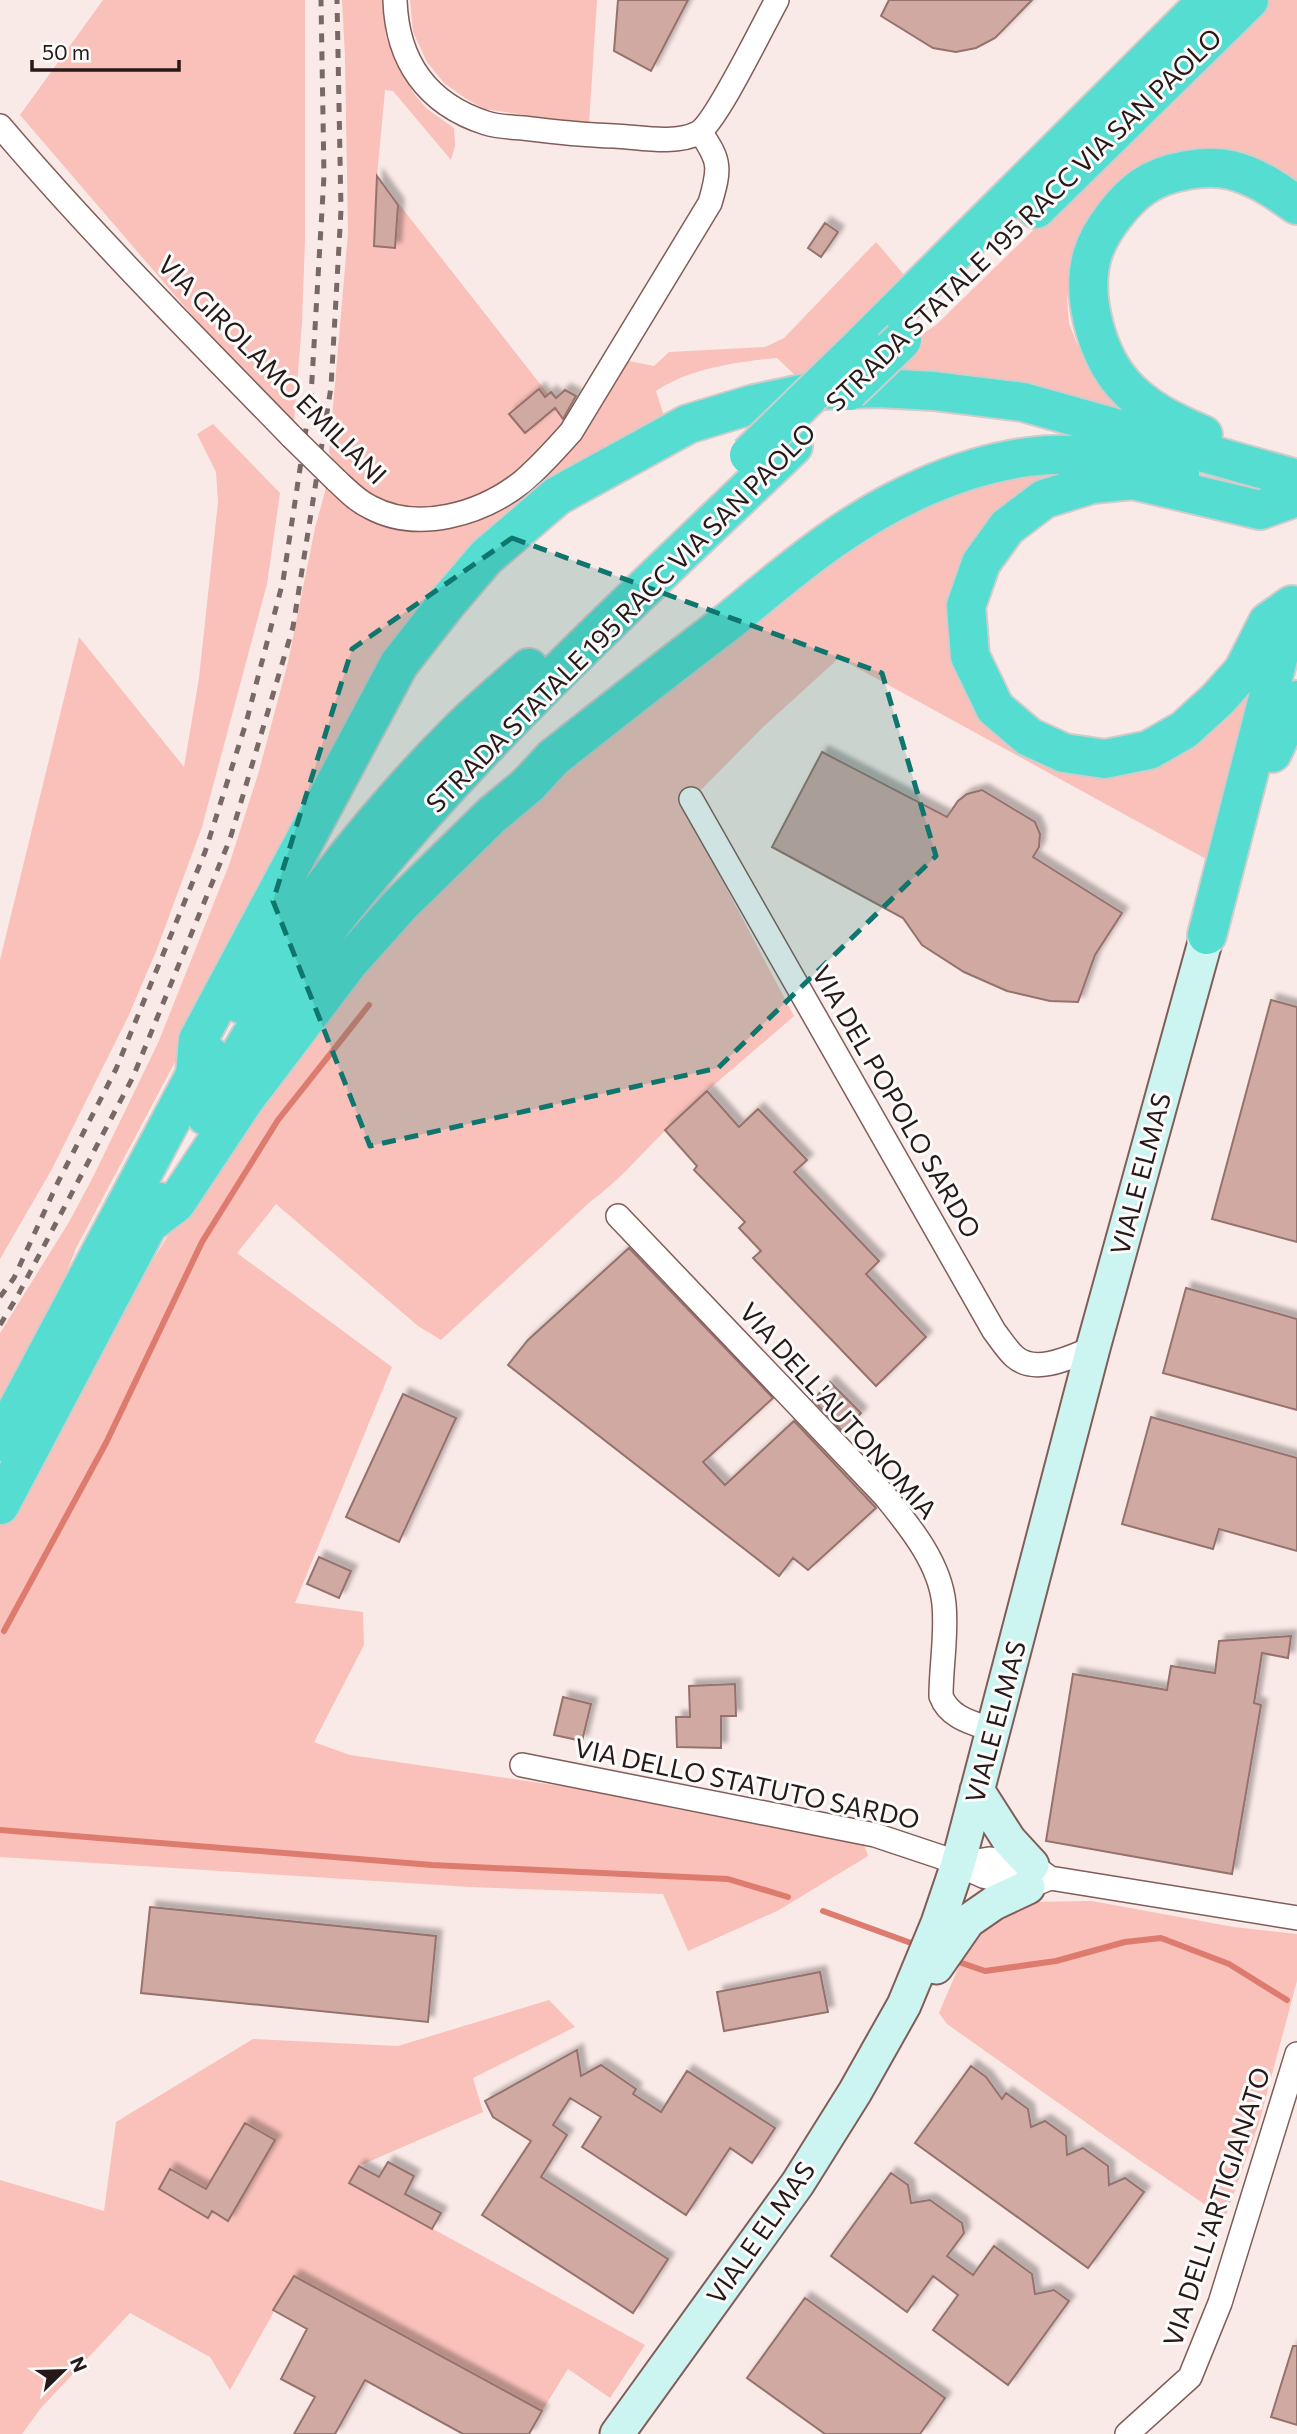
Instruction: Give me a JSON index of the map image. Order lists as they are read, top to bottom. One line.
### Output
{"streets":{"highway":["STRADA STATALE 195 RACC VIA SAN PAOLO"],"main road":["VIALE ELMAS"],"street":["VIA GIROLAMO EMILIANI","VIA DEL POPOLO SARDO","VIA DELL'AUTONOMIA","VIA DELLO STATUTO SARDO","VIA DELL'ARTIGIANATO"]},"crossings":[["VIA DEL POPOLO SARDO","VIALE ELMAS"],["VIALE ELMAS","VIA DELL'AUTONOMIA"],["VIALE ELMAS","VIA DELLO STATUTO SARDO"]],"scale_bar":"50 m","north":"top right"}
